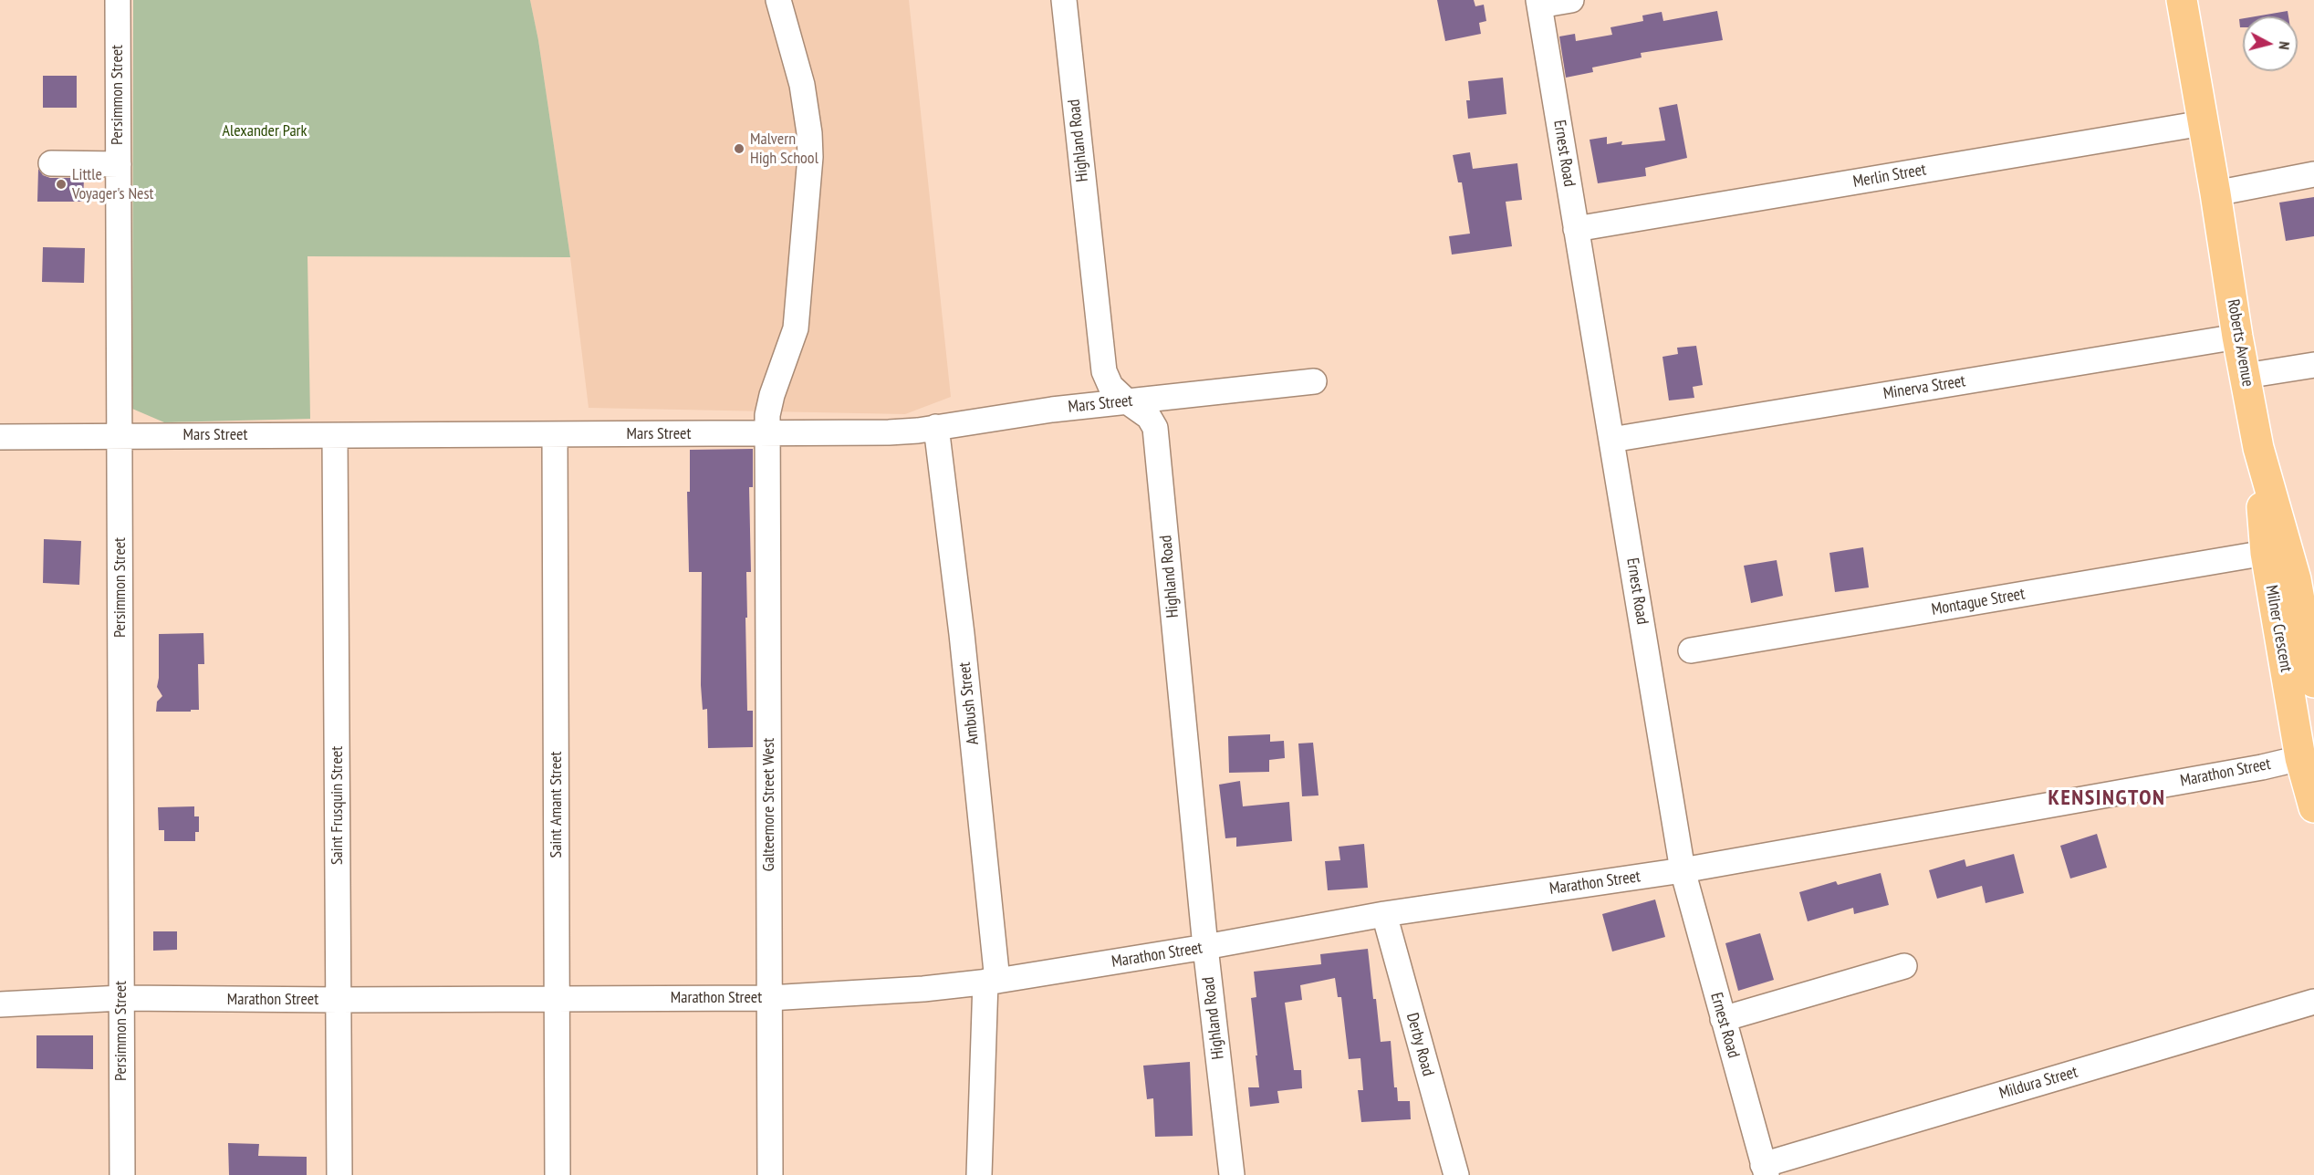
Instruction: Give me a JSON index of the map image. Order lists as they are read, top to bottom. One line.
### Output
{"streets":{"main road":["Roberts Avenue","Milner Crescent"],"street":["Persimmon Street","Highland Road","Ernest Road","Merlin Street","Minerva Street","Mars Street","Montague Street","Ambush Street","Marathon Street","Saint Amant Street","Galteemore Street West","Saint Frusquin Street","Derby Road","Mildura Street"]},"crossings":[["Persimmon Street","Mars Street"],["Persimmon Street","Marathon Street"],["Highland Road","Mars Street"],["Highland Road","Marathon Street"],["Ernest Road","Merlin Street"],["Ernest Road","Minerva Street"],["Ernest Road","Marathon Street"],["Ernest Road","Mildura Street"],["Merlin Street","Roberts Avenue"],["Roberts Avenue","Minerva Street"],["Roberts Avenue","Milner Crescent"],["Mars Street","Ambush Street"],["Mars Street","Saint Amant Street"],["Mars Street","Galteemore Street West"],["Mars Street","Saint Frusquin Street"],["Montague Street","Milner Crescent"],["Milner Crescent","Marathon Street"],["Ambush Street","Marathon Street"],["Marathon Street","Saint Amant Street"],["Marathon Street","Galteemore Street West"],["Marathon Street","Saint Frusquin Street"],["Marathon Street","Derby Road"]],"districts":["KENSINGTON"],"parks":["Alexander Park"],"places":["Malvern High School","Little Voyager's Nest"],"north":"right"}
